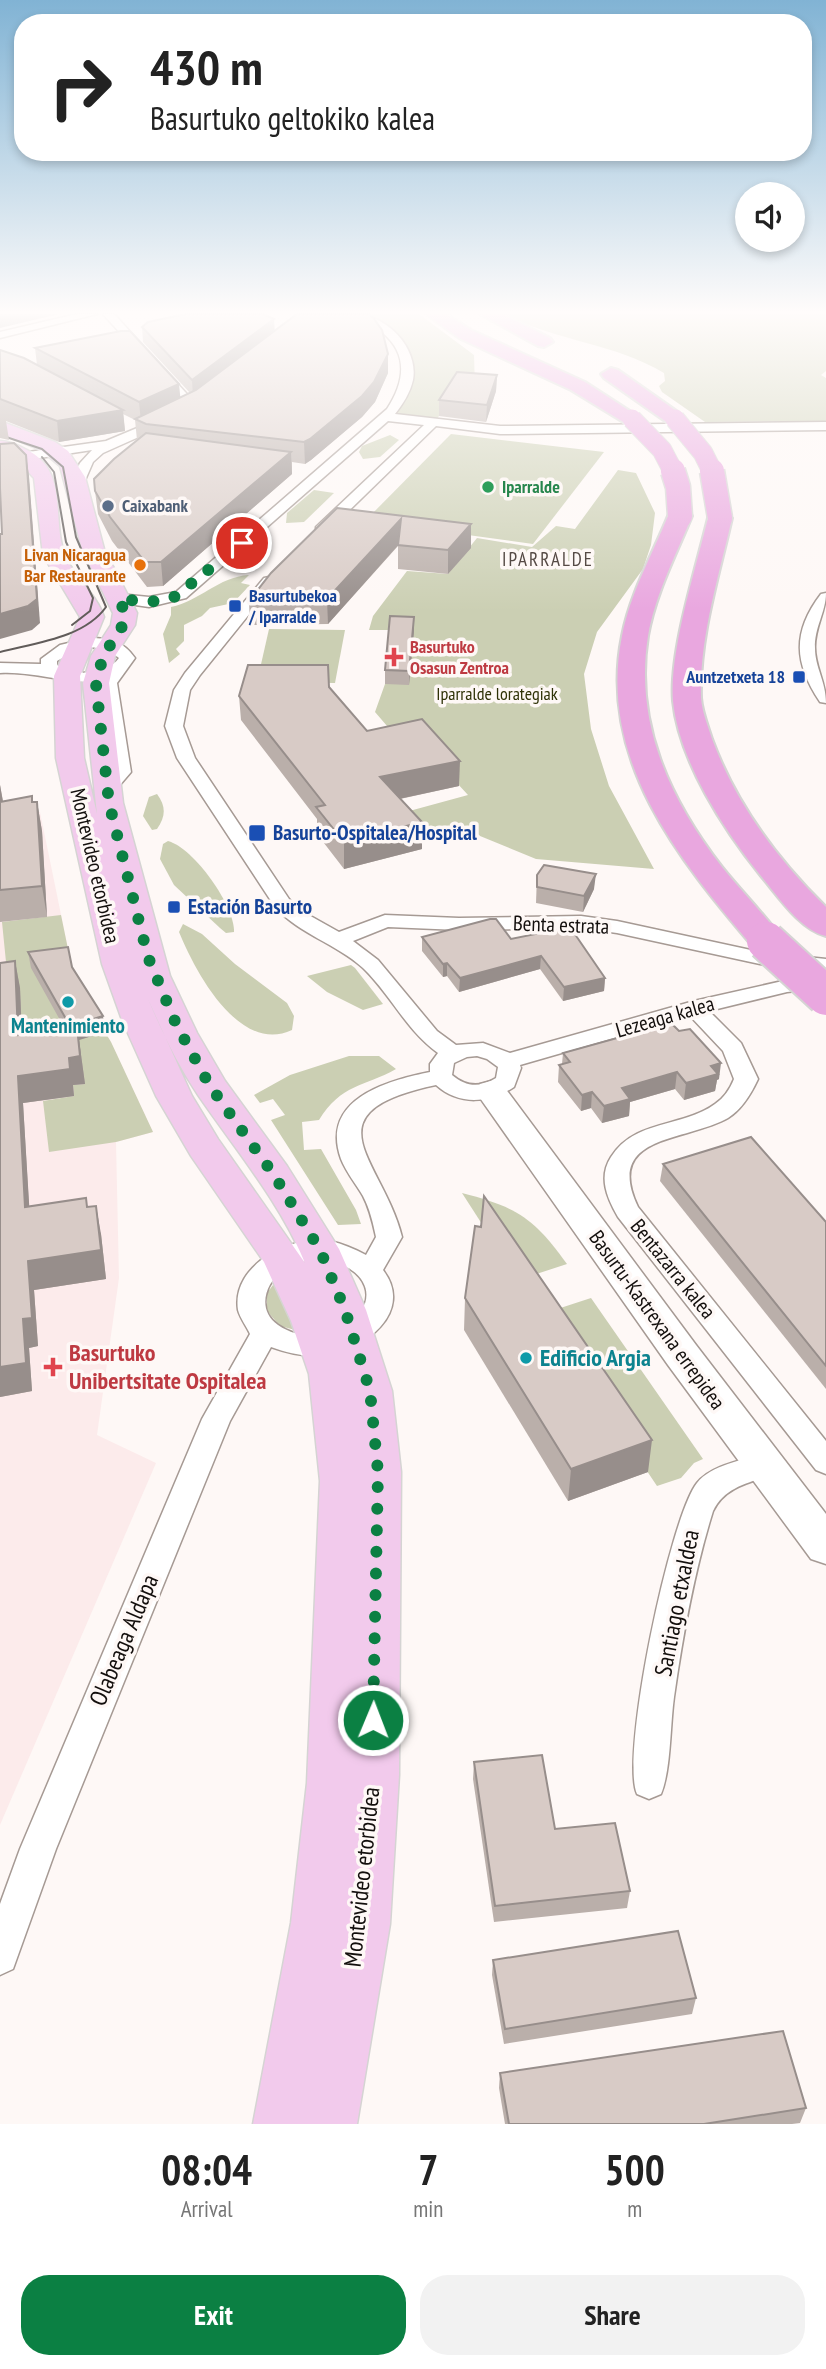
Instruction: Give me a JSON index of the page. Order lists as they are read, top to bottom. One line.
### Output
{"streets":{"main road":["Montevideo etorbidea"],"street":["Benta estrata","Lezeaga kalea","Bentazarra kalea","Basurtu-Kastrexana errepidea","Santiago etxaldea","Olabeaga Aldapa"]},"crossings":[["Lezeaga kalea","Bentazarra kalea"],["Lezeaga kalea","Basurtu-Kastrexana errepidea"],["Basurtu-Kastrexana errepidea","Santiago etxaldea"]],"districts":["IPARRALDE"],"parks":["Iparralde lorategiak"],"places":{"other":["Iparralde","Caixabank","Livan Nicaragua Bar Restaurante","Mantenimiento","Edificio Argia"],"transit":["Basurtubekoa / Iparralde","Auntzetxeta 18","Basurto-Ospitalea/Hospital","Estación Basurto"],"health":["Basurtuko Osasun Zentroa","Basurtuko Unibertsitate Ospitalea"]},"page":{"turn":["430 m","Basurtuko geltokiko kalea"],"eta":["08:04","Arrival","7","min","500","m"],"buttons":["Exit","Share"]}}
